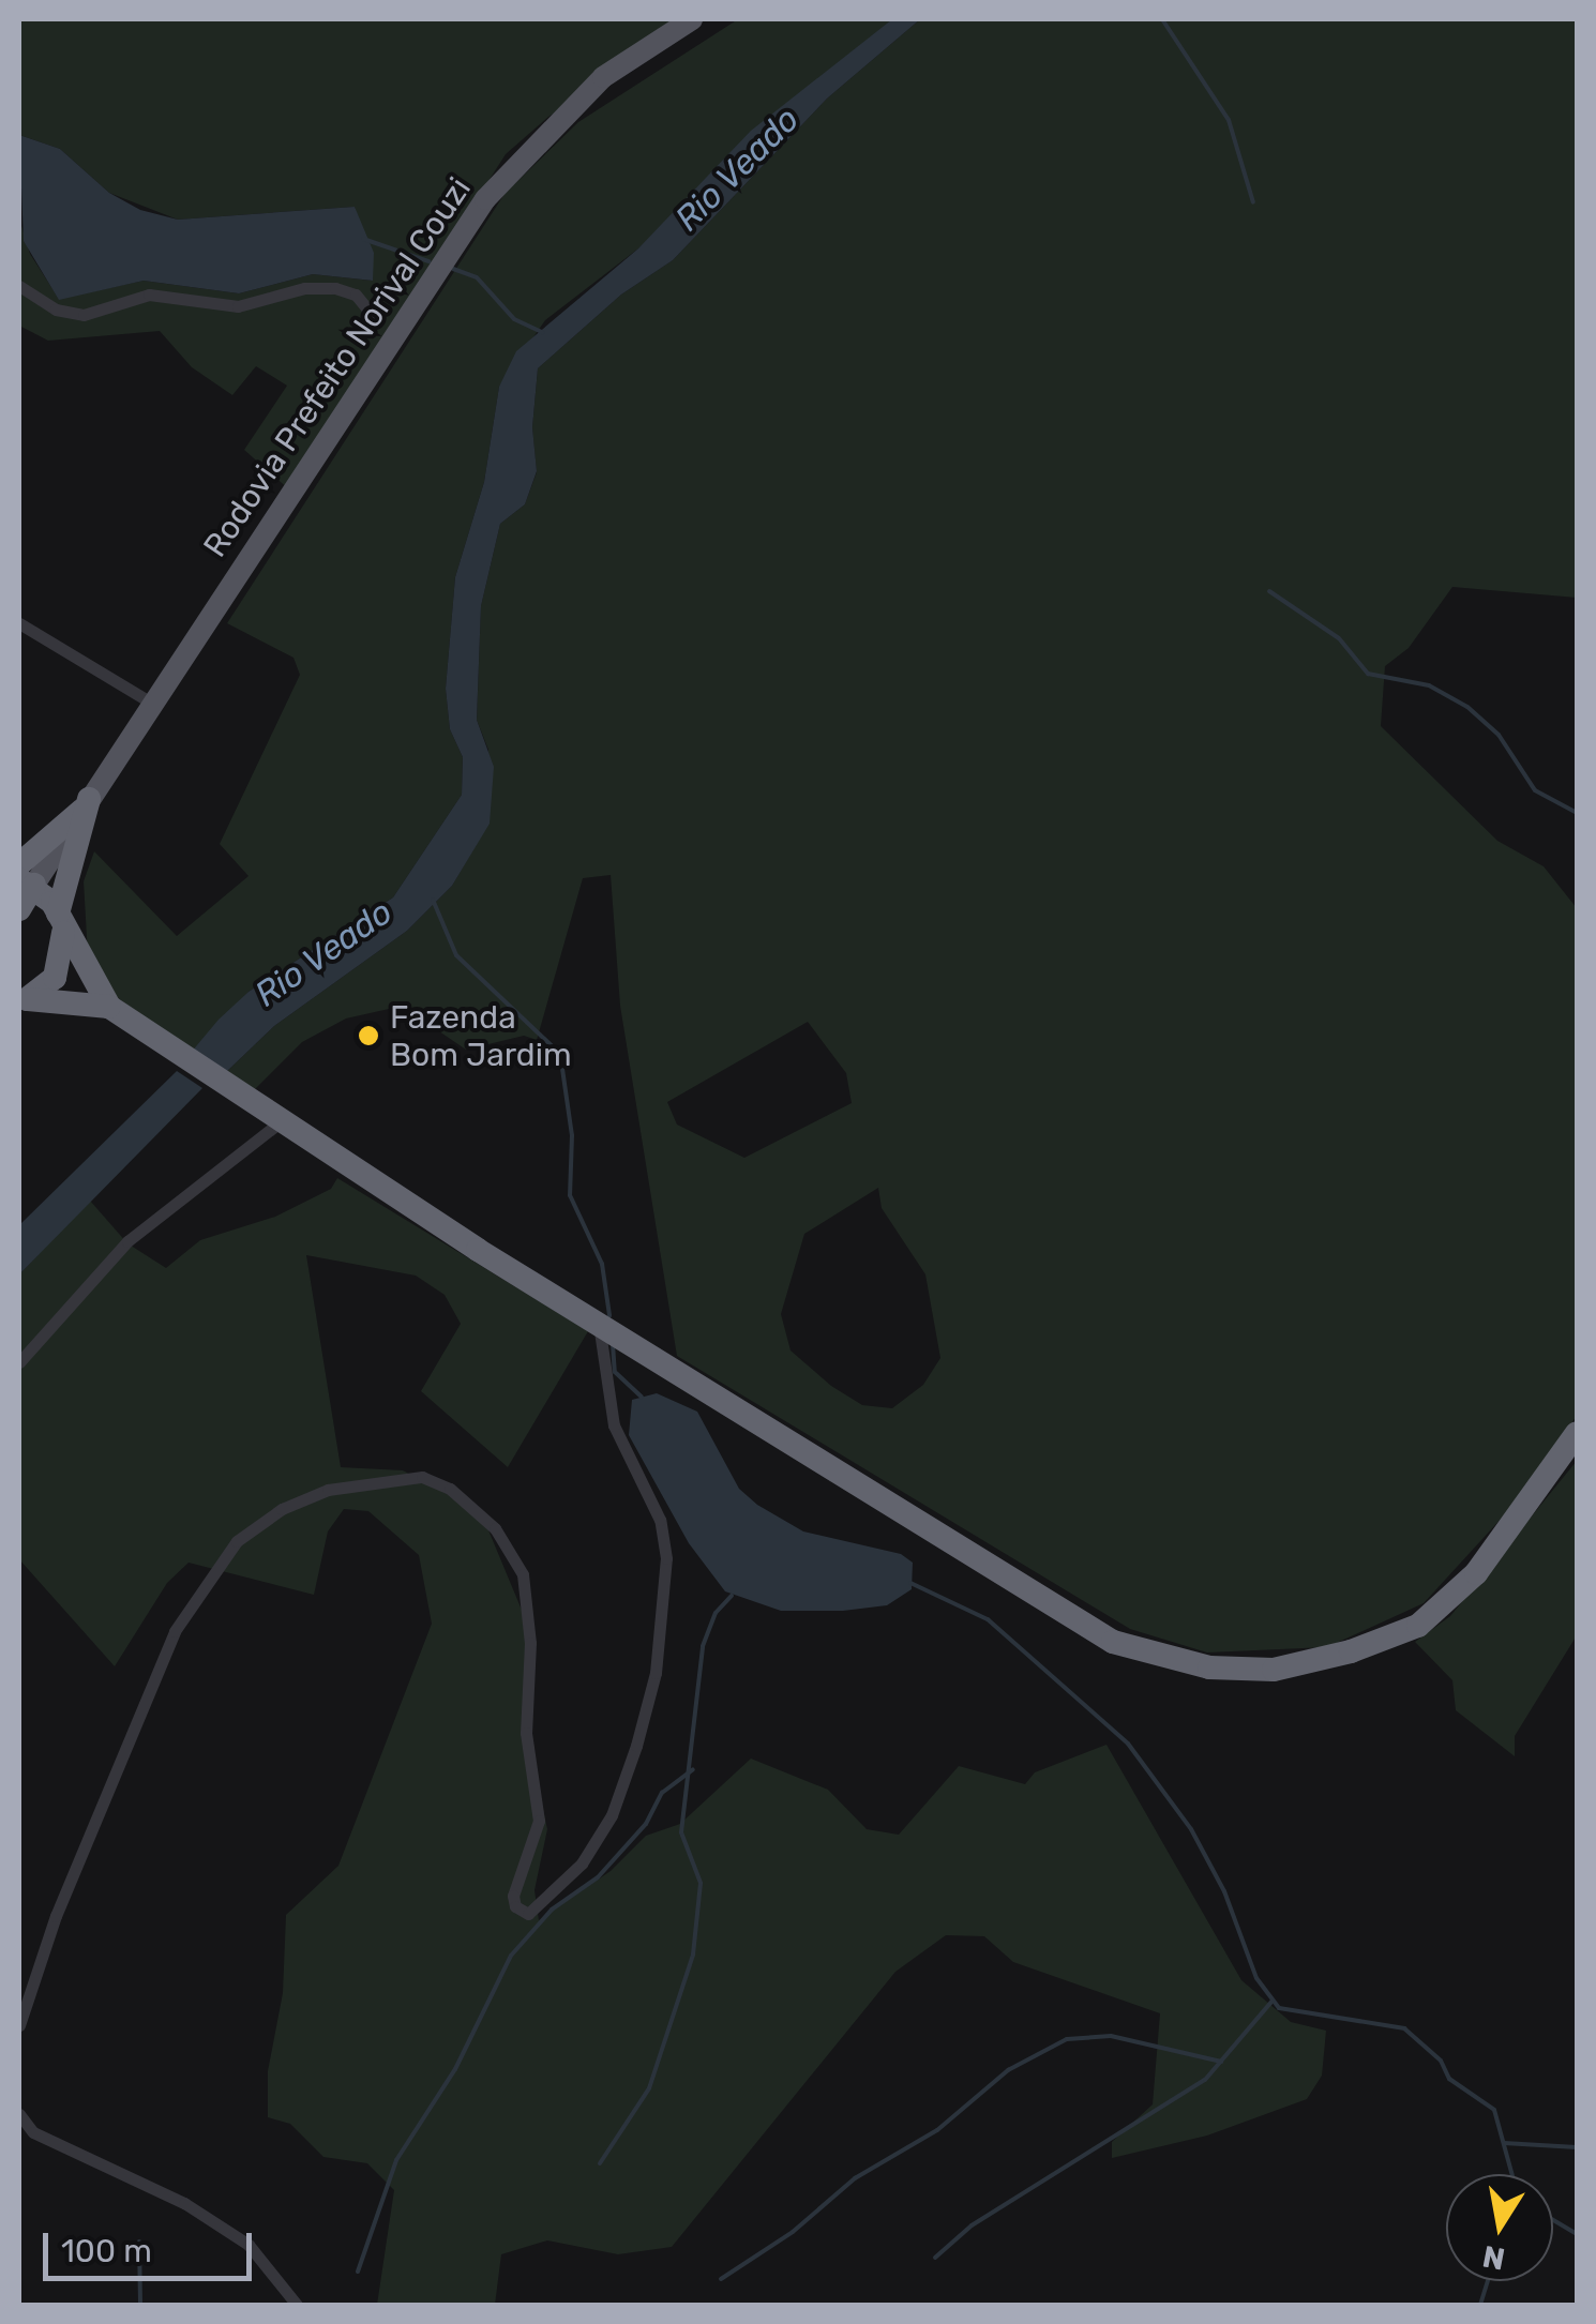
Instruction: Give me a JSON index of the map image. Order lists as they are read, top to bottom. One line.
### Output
{"streets":{"main road":["Rodovia Prefeito Norival Couzi"]},"water":["Rio Veado"],"places":["Fazenda Bom Jardim"],"scale_bar":"100 m","north":"bottom"}
